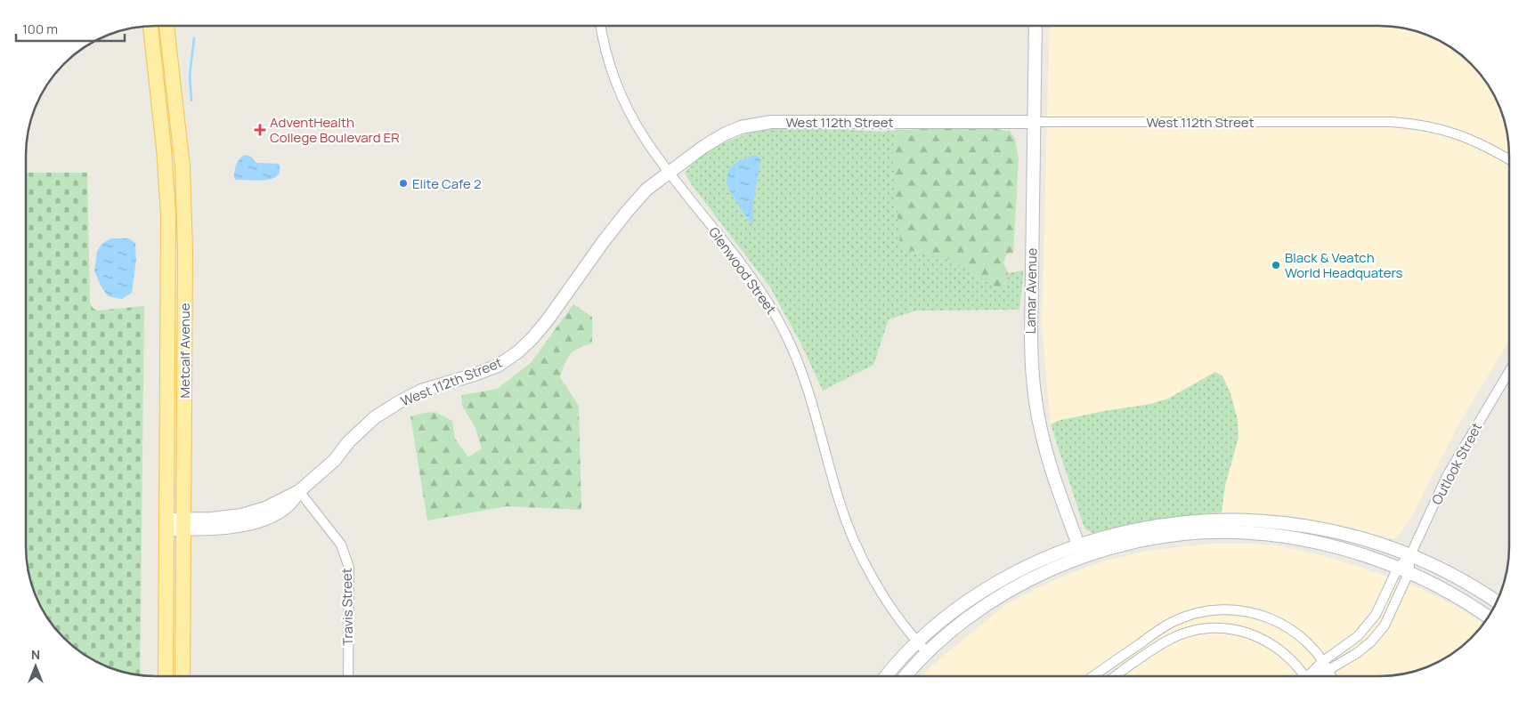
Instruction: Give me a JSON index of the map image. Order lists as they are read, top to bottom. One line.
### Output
{"streets":{"main road":["Metcalf Avenue"],"street":["West 112th Street","Glenwood Street","Lamar Avenue","Outlook Street","Travis Street"]},"crossings":[["West 112th Street","Glenwood Street"],["West 112th Street","Lamar Avenue"],["West 112th Street","Metcalf Avenue"],["West 112th Street","Travis Street"]],"places":{"health":["AdventHealth College Boulevard ER"],"other":["Elite Cafe 2","Black & Veatch World Headquaters"]},"scale_bar":"100 m","north":"top"}
